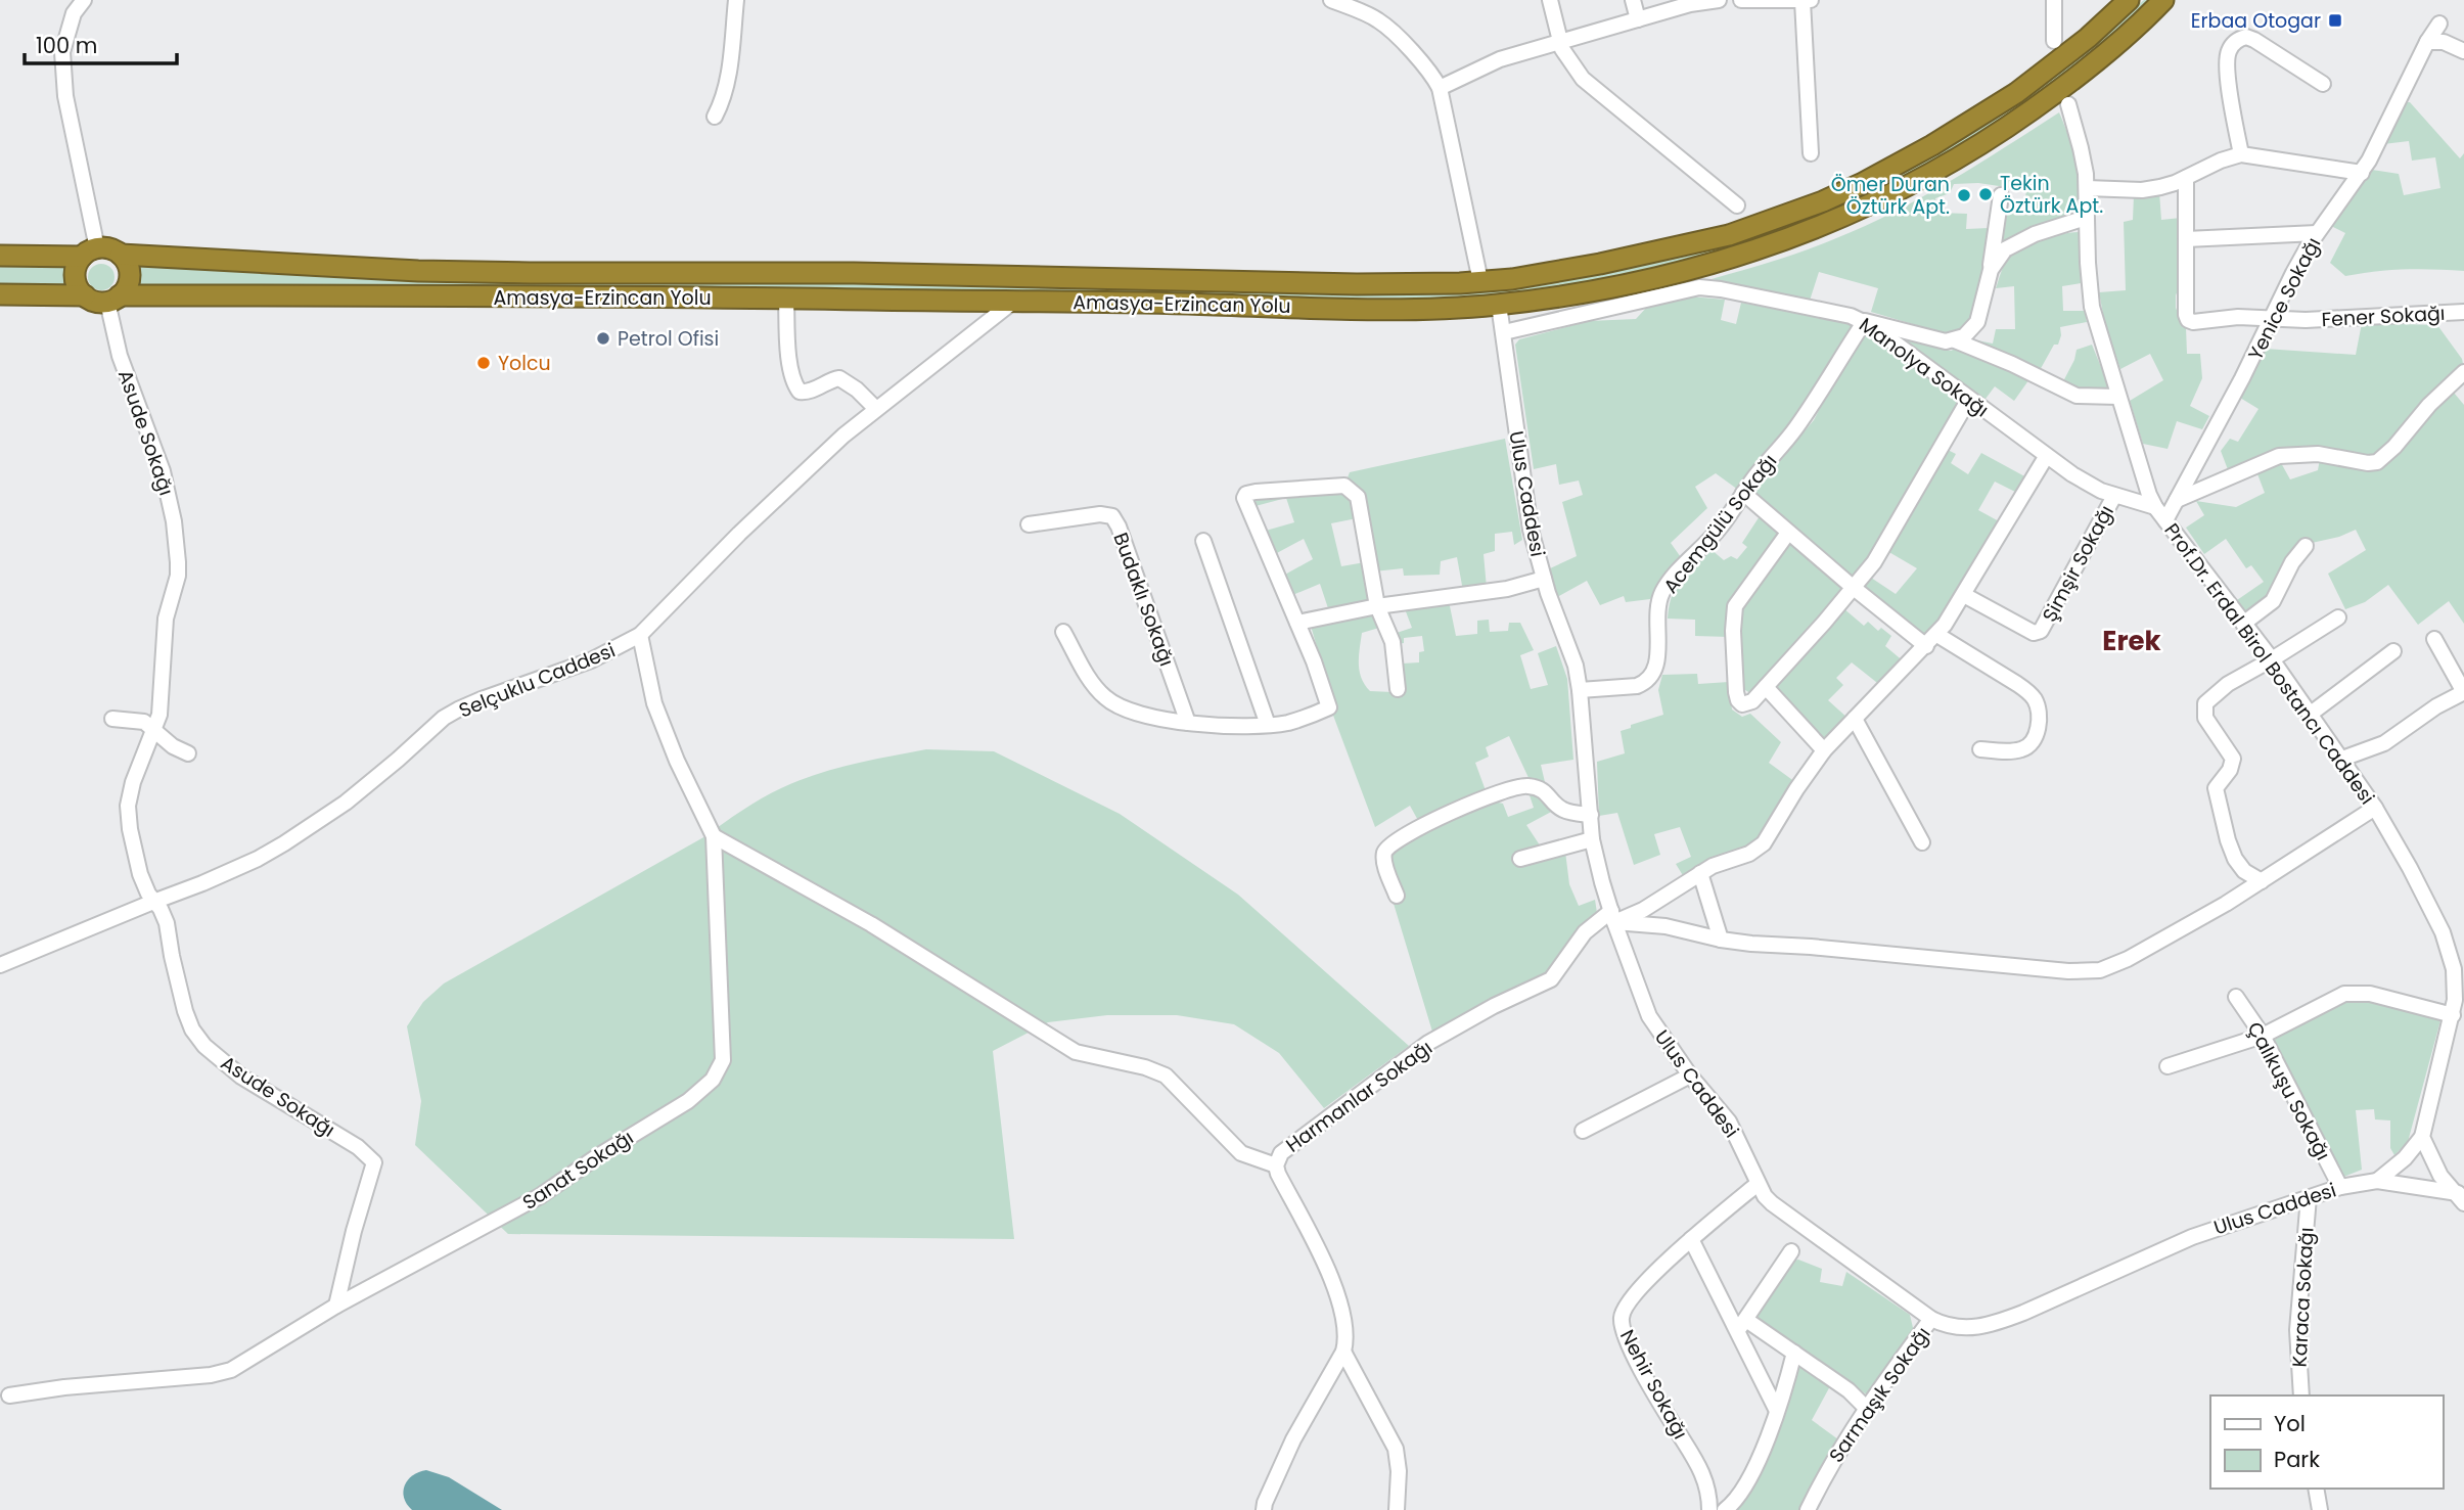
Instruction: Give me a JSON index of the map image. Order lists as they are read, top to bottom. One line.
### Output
{"streets":{"highway":["Amasya-Erzincan Yolu"],"street":["Yenice Sokağı","Fener Sokağı","Manolya Sokağı","Asude Sokağı","Ulus Caddesi","Acemgülü Sokağı","Şimşir Sokağı","Budaklı Sokağı","Prof.Dr. Erdal Birol Bostancı Caddesi","Selçuklu Caddesi","Çalıkuşu Sokağı","Harmanlar Sokağı","Sanat Sokağı","Karaca Sokağı","Nehir Sokağı","Sarmaşık Sokağı"]},"crossings":[["Amasya-Erzincan Yolu","Asude Sokağı"],["Amasya-Erzincan Yolu","Ulus Caddesi"],["Amasya-Erzincan Yolu","Selçuklu Caddesi"],["Yenice Sokağı","Fener Sokağı"],["Yenice Sokağı","Prof.Dr. Erdal Birol Bostancı Caddesi"],["Manolya Sokağı","Ulus Caddesi"],["Manolya Sokağı","Acemgülü Sokağı"],["Manolya Sokağı","Şimşir Sokağı"],["Manolya Sokağı","Prof.Dr. Erdal Birol Bostancı Caddesi"],["Asude Sokağı","Selçuklu Caddesi"],["Asude Sokağı","Sanat Sokağı"],["Ulus Caddesi","Acemgülü Sokağı"],["Ulus Caddesi","Çalıkuşu Sokağı"],["Ulus Caddesi","Harmanlar Sokağı"],["Ulus Caddesi","Karaca Sokağı"],["Ulus Caddesi","Nehir Sokağı"],["Ulus Caddesi","Sarmaşık Sokağı"],["Selçuklu Caddesi","Sanat Sokağı"]],"districts":["Erek"],"places":{"transit":["Erbaa Otogar"],"other":["Tekin Öztürk Apt.","Ömer Duran Öztürk Apt.","Petrol Ofisi","Yolcu"]},"legend":["Yol","Park"],"scale_bar":"100 m"}
